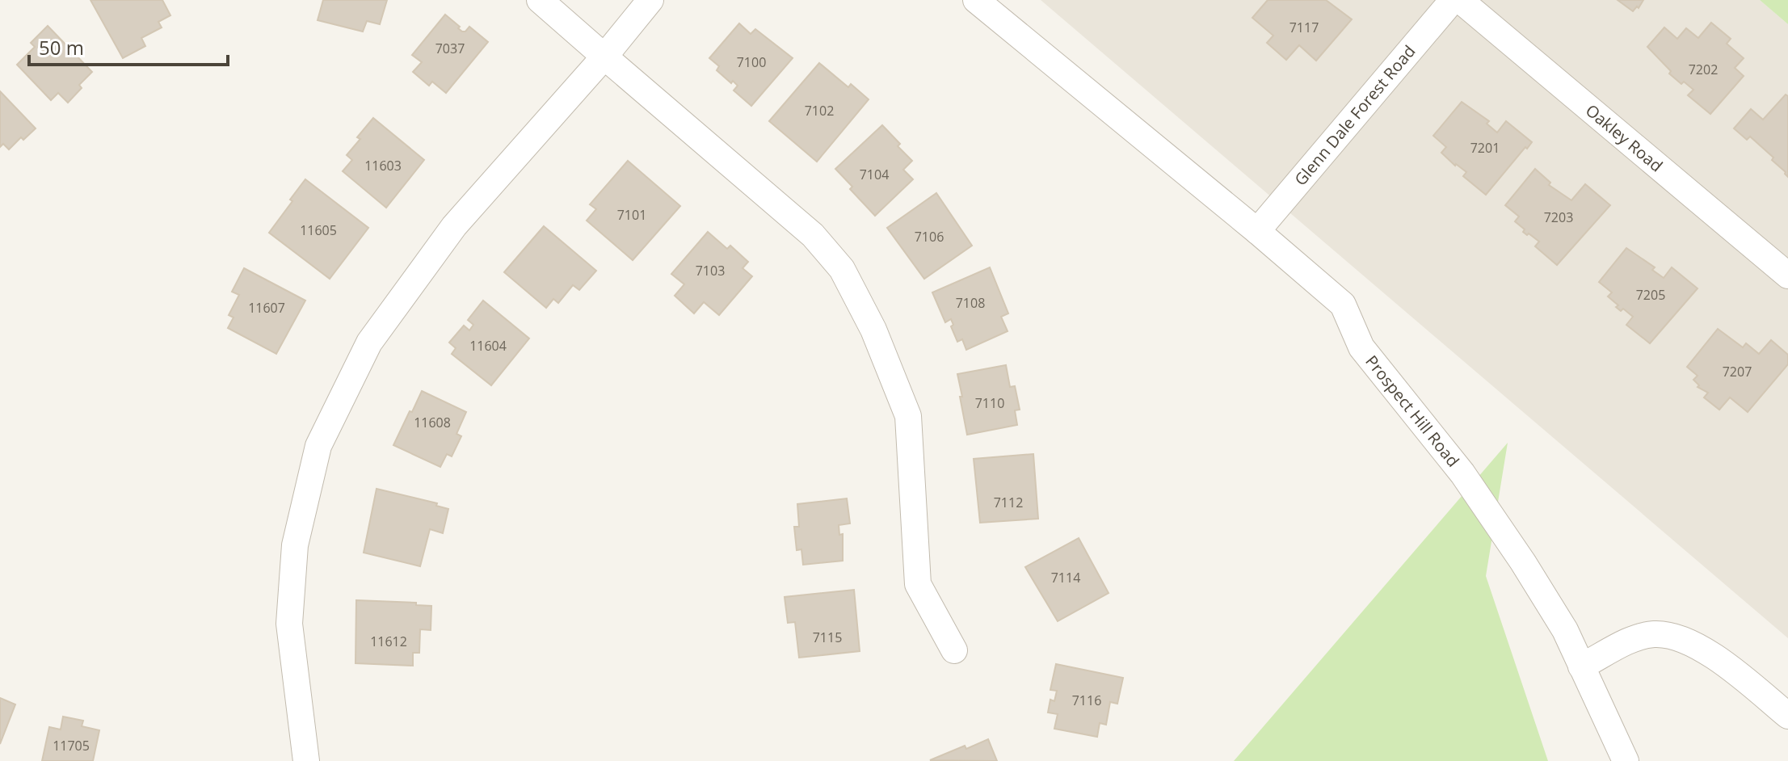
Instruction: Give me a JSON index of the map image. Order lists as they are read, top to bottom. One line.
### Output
{"streets":{"street":["Glenn Dale Forest Road","Oakley Road","Prospect Hill Road"]},"crossings":[["Glenn Dale Forest Road","Prospect Hill Road"]],"house_numbers":["7117","7037","7100","7202","7102","7201","11603","7104","7101","7203","11605","7106","7103","7205","7108","11607","11604","7207","7110","11608","7112","7114","7115","11612","7116","11705"],"scale_bar":"50 m"}
